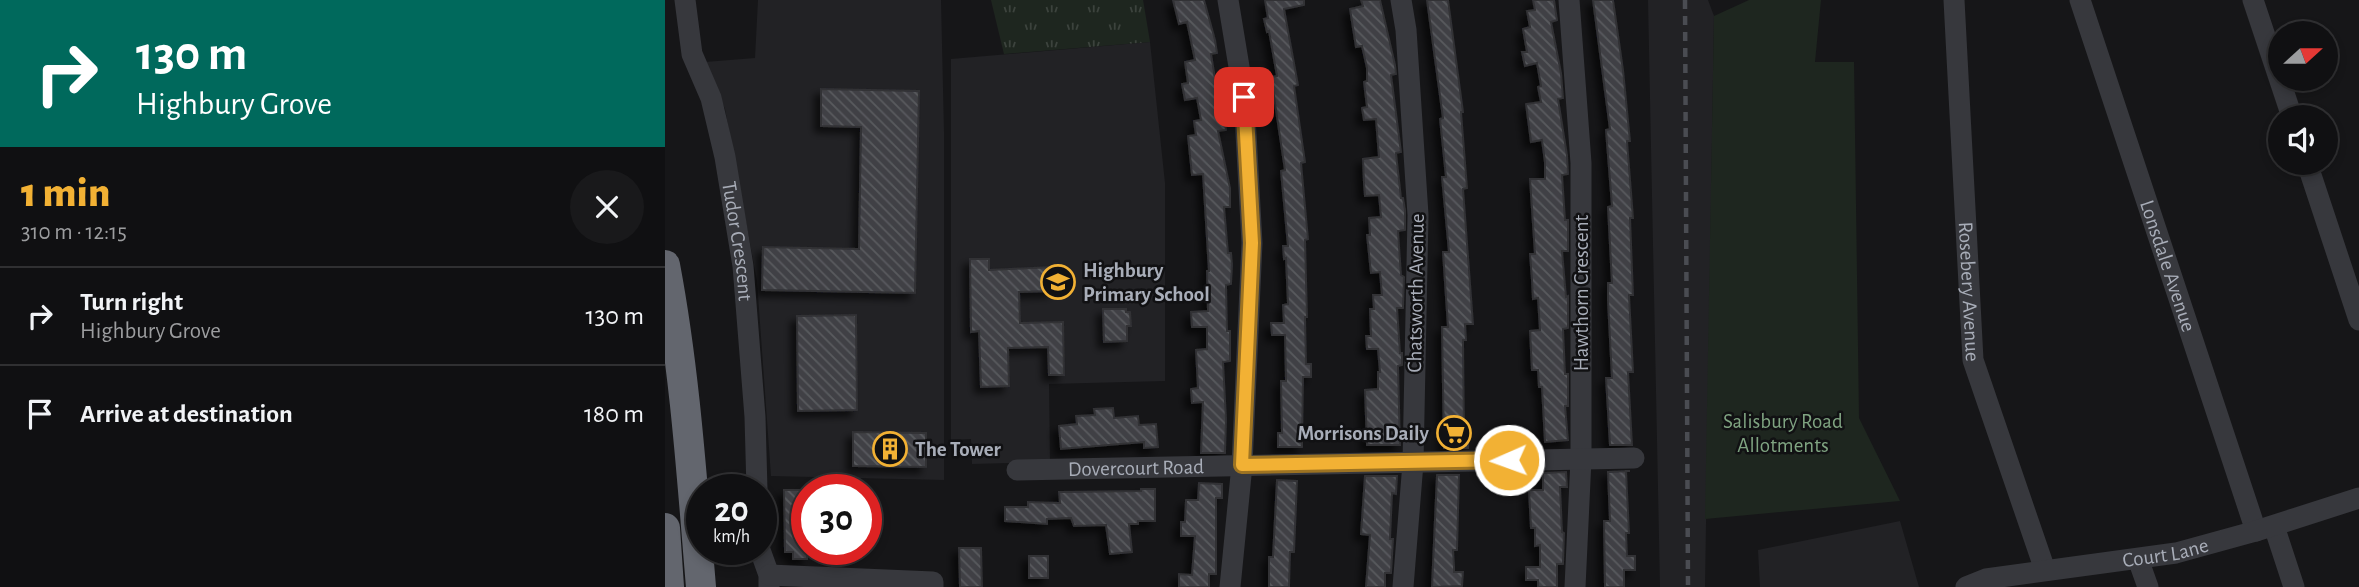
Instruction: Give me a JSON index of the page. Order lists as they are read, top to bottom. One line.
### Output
{"streets":{"street":["Tudor Crescent","Lonsdale Avenue","Rosebery Avenue","Chatsworth Avenue","Hawthorn Crescent","Dovercourt Road","Court Lane"]},"crossings":[["Lonsdale Avenue","Court Lane"],["Rosebery Avenue","Court Lane"],["Chatsworth Avenue","Dovercourt Road"],["Hawthorn Crescent","Dovercourt Road"]],"parks":["Salisbury Road Allotments"],"places":{"school or university":["Highbury Primary School"],"supermarket":["Morrisons Daily"],"building":["The Tower"]},"north":"right","page":{"turn":["130 m","Highbury Grove"],"heading":["1 min","310 m · 12:15"],"list":[{"name":"Turn right","note":"Highbury Grove","value":"130 m"},{"name":"Arrive at destination","value":"180 m"}],"speed":"20 km/h","limit":"30"}}
